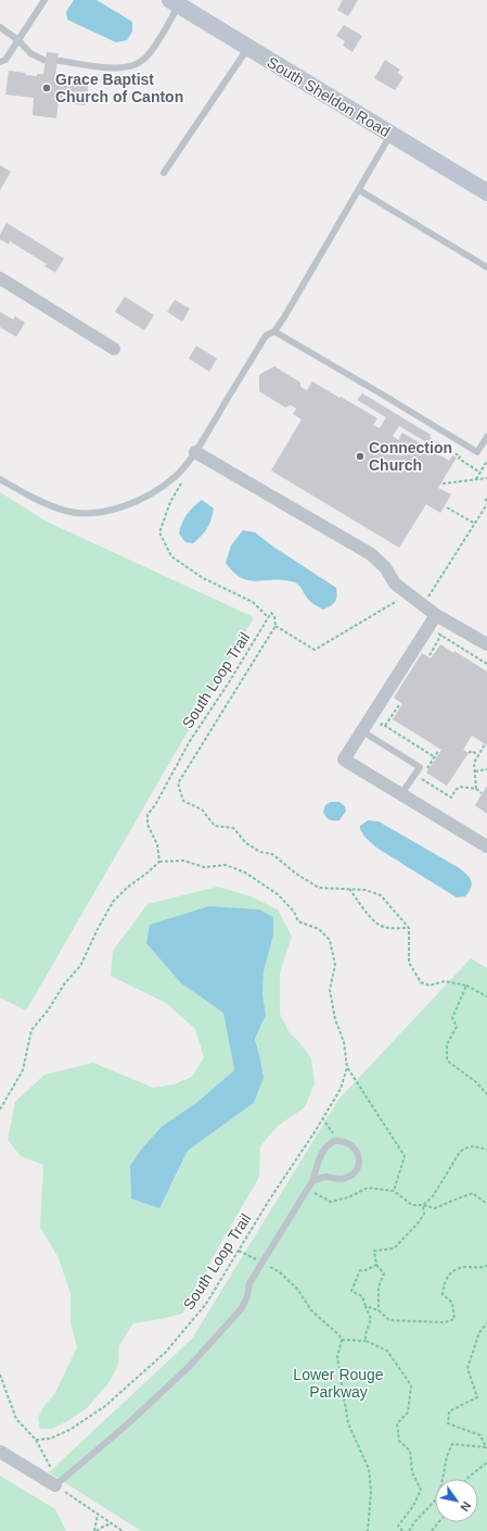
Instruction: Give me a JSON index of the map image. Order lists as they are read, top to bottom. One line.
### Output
{"streets":{"street":["South Sheldon Road"],"path":["South Loop Trail"]},"parks":["Lower Rouge Parkway"],"places":["Grace Baptist Church of Canton","Connection Church"],"north":"bottom right"}
